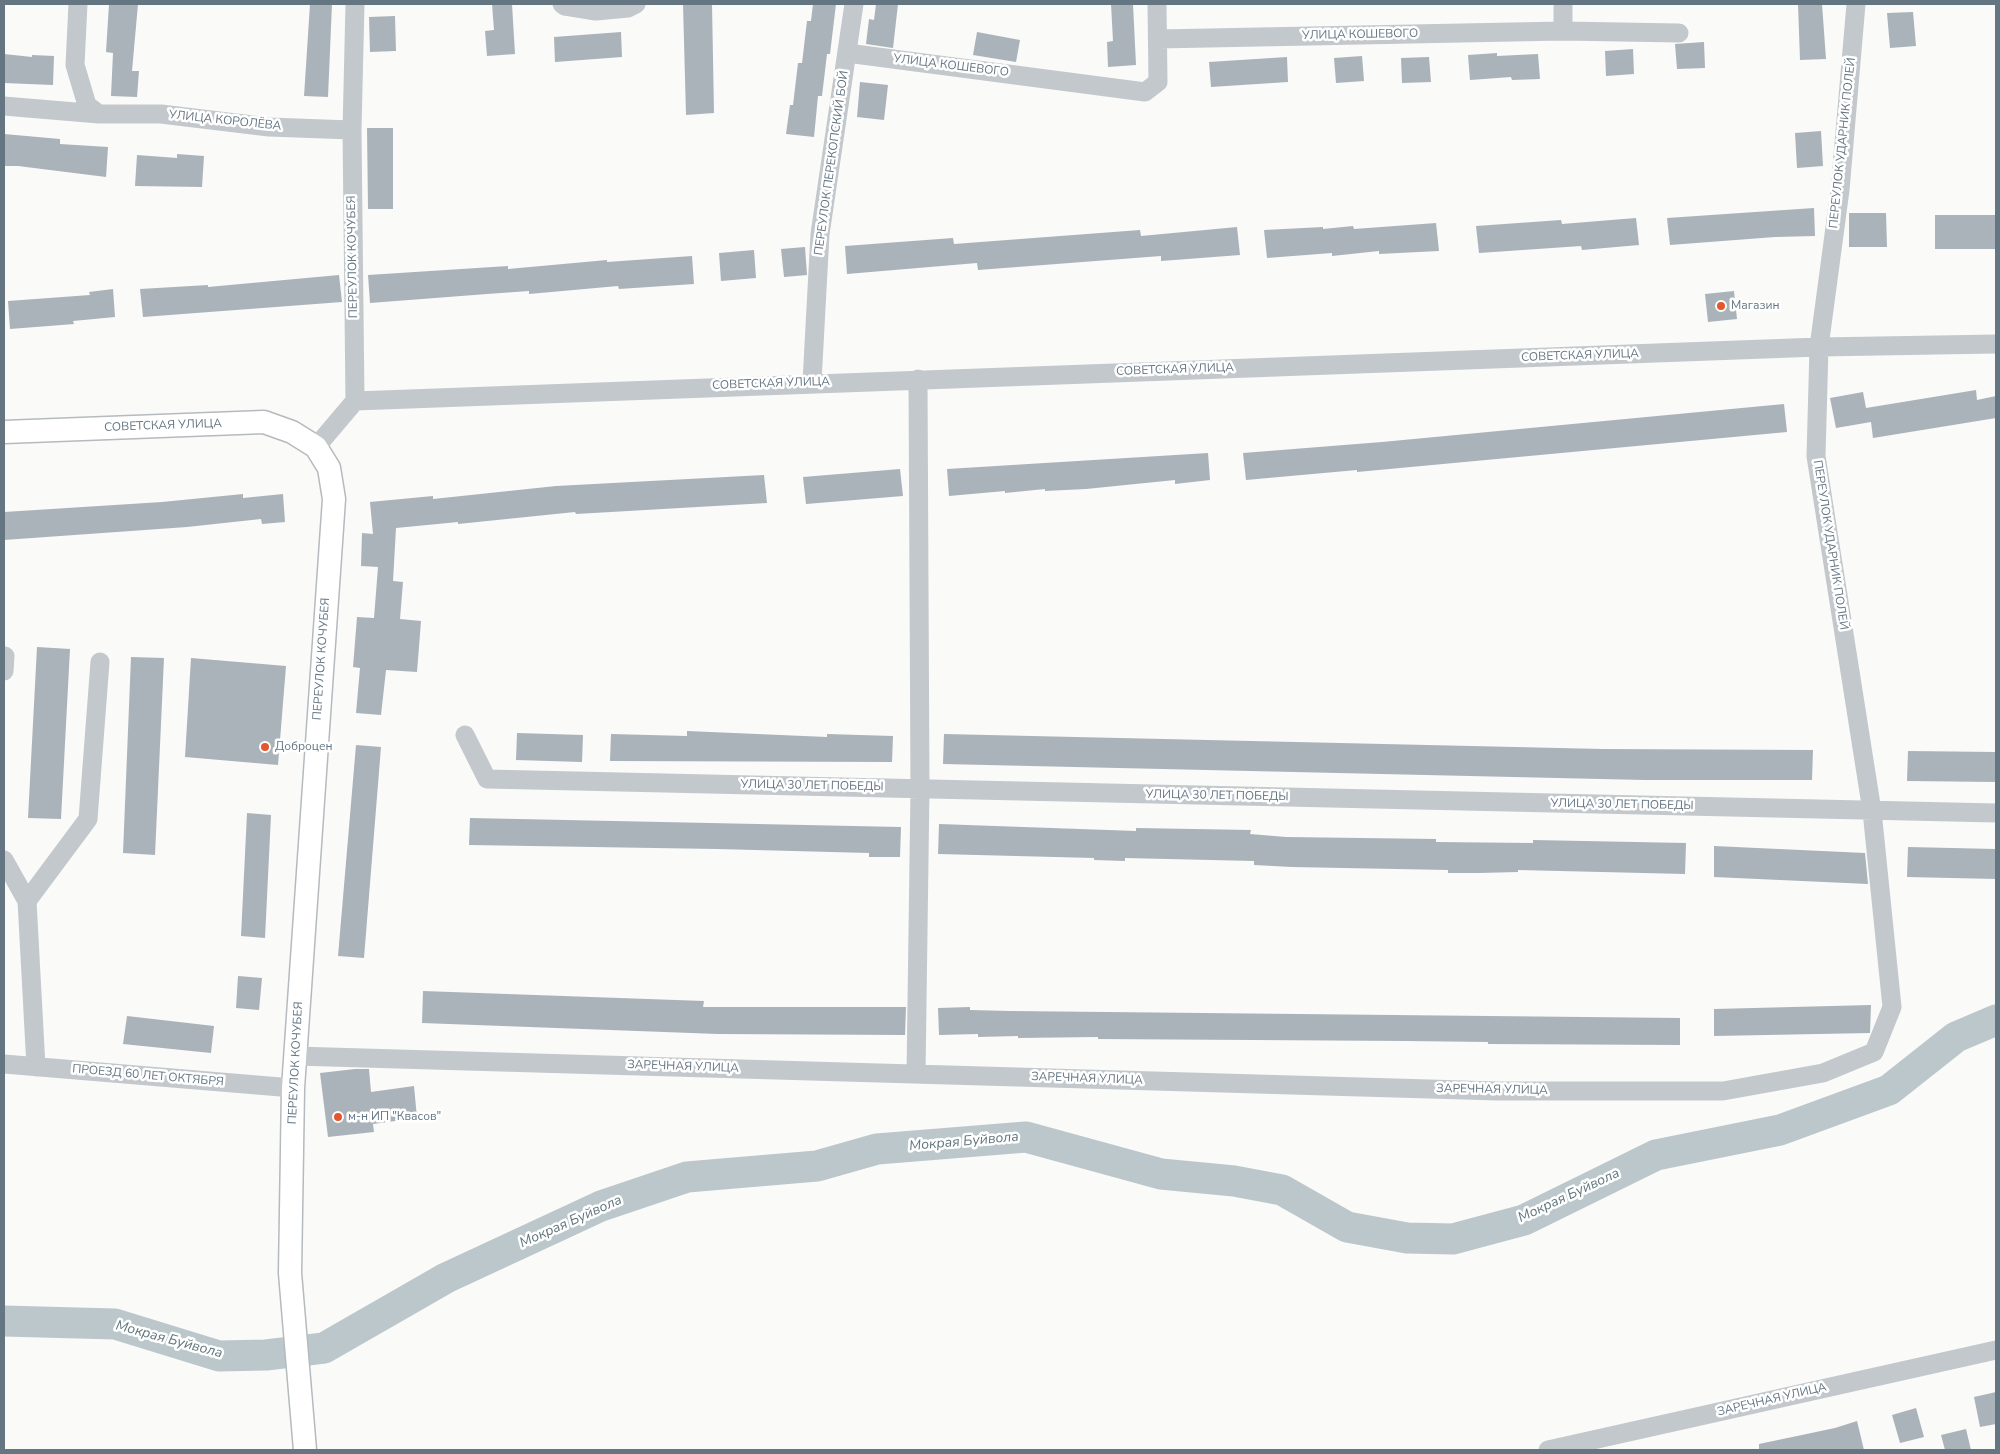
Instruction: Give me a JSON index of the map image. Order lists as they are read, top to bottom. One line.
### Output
{"streets":{"main road":["ПЕРЕУЛОК КОЧУБЕЯ","СОВЕТСКАЯ УЛИЦА"],"street":["УЛИЦА КОШЕВОГО","УЛИЦА КОРОЛЁВА","ПЕРЕУЛОК УДАРНИК ПОЛЕЙ","ПЕРЕУЛОК ПЕРЕКОПСКИЙ БОЙ","УЛИЦА 30 ЛЕТ ПОБЕДЫ","ЗАРЕЧНАЯ УЛИЦА","ПРОЕЗД 60 ЛЕТ ОКТЯБРЯ"]},"crossings":[["УЛИЦА КОШЕВОГО","ПЕРЕУЛОК ПЕРЕКОПСКИЙ БОЙ"],["УЛИЦА КОРОЛЁВА","ПЕРЕУЛОК КОЧУБЕЯ"],["ПЕРЕУЛОК УДАРНИК ПОЛЕЙ","СОВЕТСКАЯ УЛИЦА"],["ПЕРЕУЛОК УДАРНИК ПОЛЕЙ","УЛИЦА 30 ЛЕТ ПОБЕДЫ"],["ПЕРЕУЛОК УДАРНИК ПОЛЕЙ","ЗАРЕЧНАЯ УЛИЦА"],["ПЕРЕУЛОК ПЕРЕКОПСКИЙ БОЙ","СОВЕТСКАЯ УЛИЦА"],["ПЕРЕУЛОК КОЧУБЕЯ","СОВЕТСКАЯ УЛИЦА"],["ПЕРЕУЛОК КОЧУБЕЯ","ЗАРЕЧНАЯ УЛИЦА"],["ПЕРЕУЛОК КОЧУБЕЯ","ПРОЕЗД 60 ЛЕТ ОКТЯБРЯ"]],"water":["Мокрая Буйвола"],"places":["Магазин","Доброцен","м-н ИП \"Квасов\""]}
